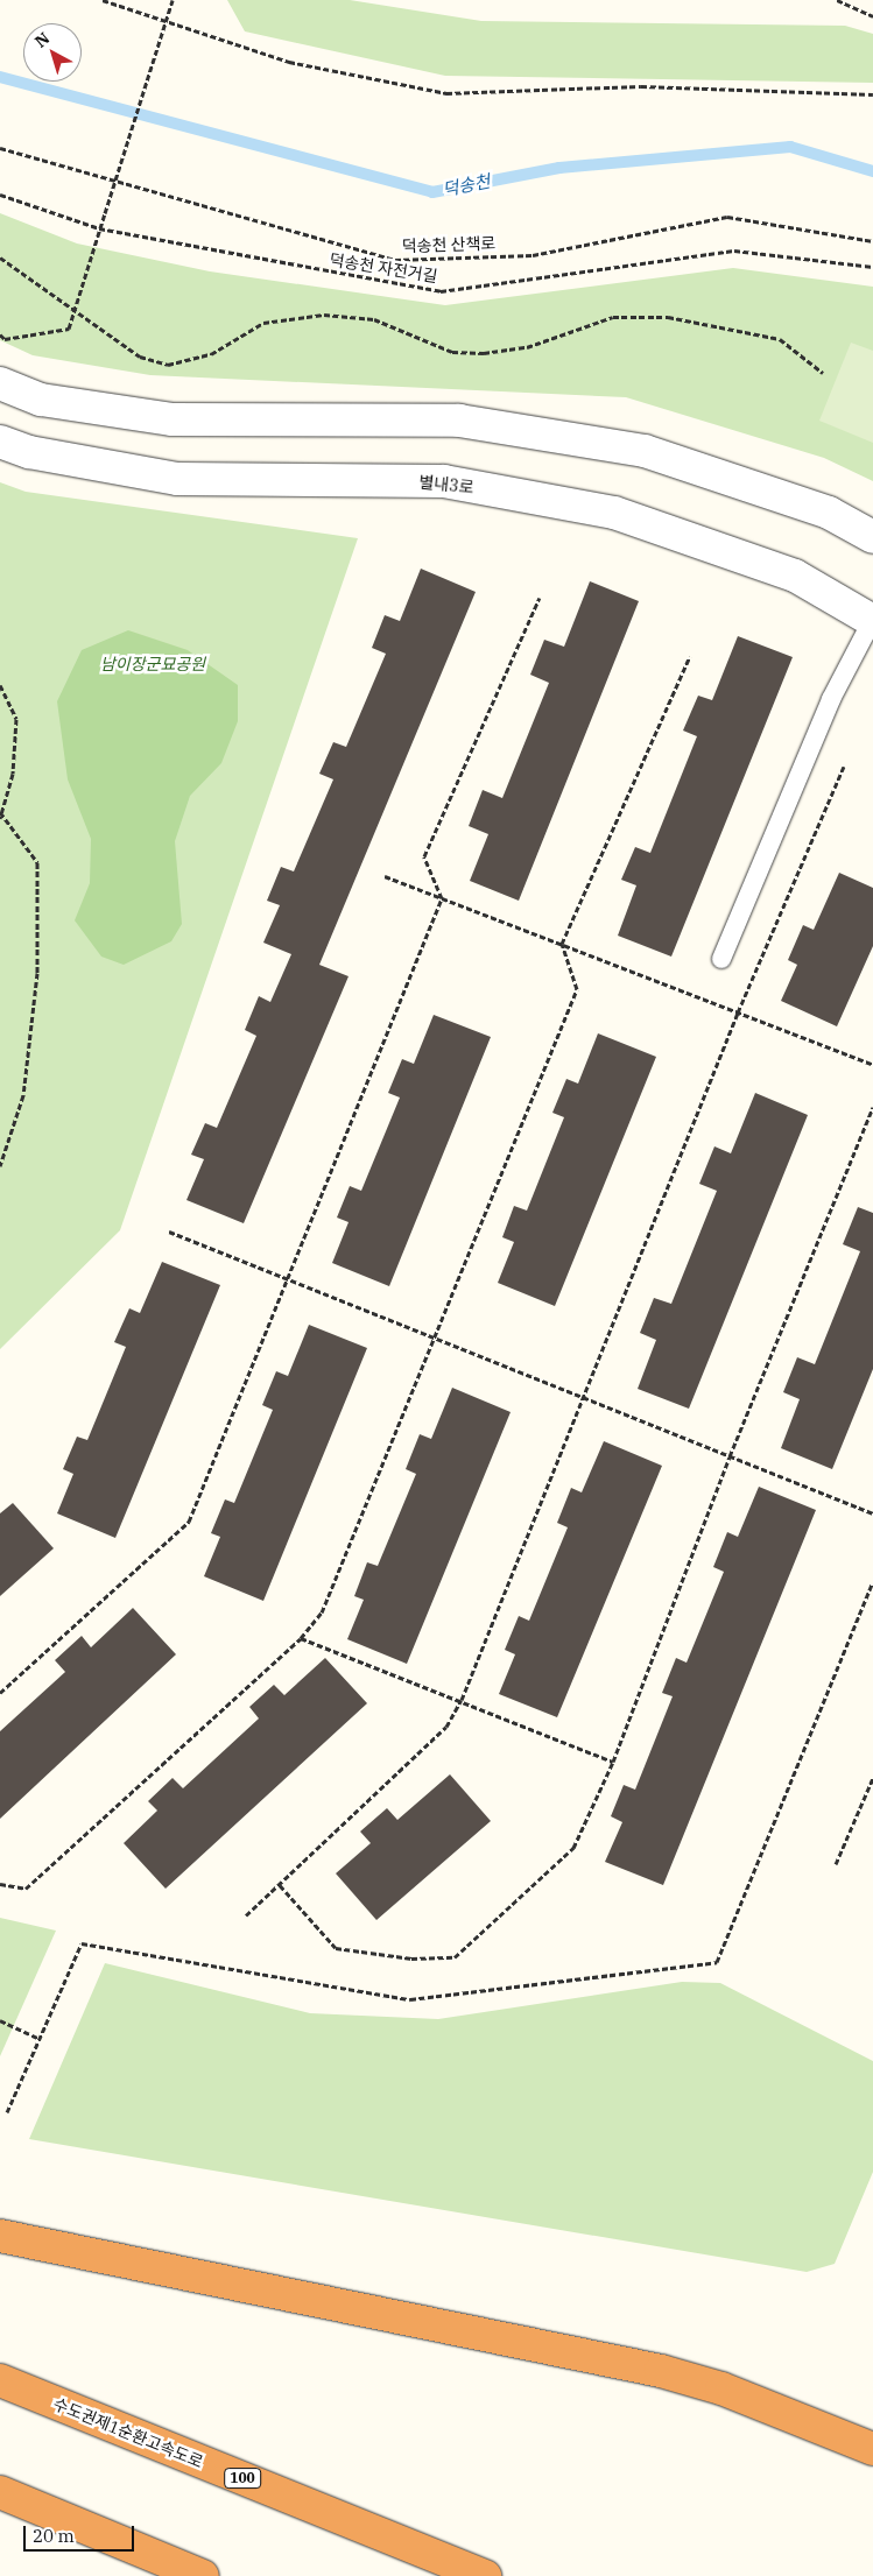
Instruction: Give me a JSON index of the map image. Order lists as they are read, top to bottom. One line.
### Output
{"streets":{"highway":["수도권제1순환고속도로","100"],"street":["별내3로"],"path":["덕송천 산책로","덕송천 자전거길"]},"water":["덕송천"],"parks":["남이장군묘공원"],"scale_bar":"20 m","north":"top left"}
